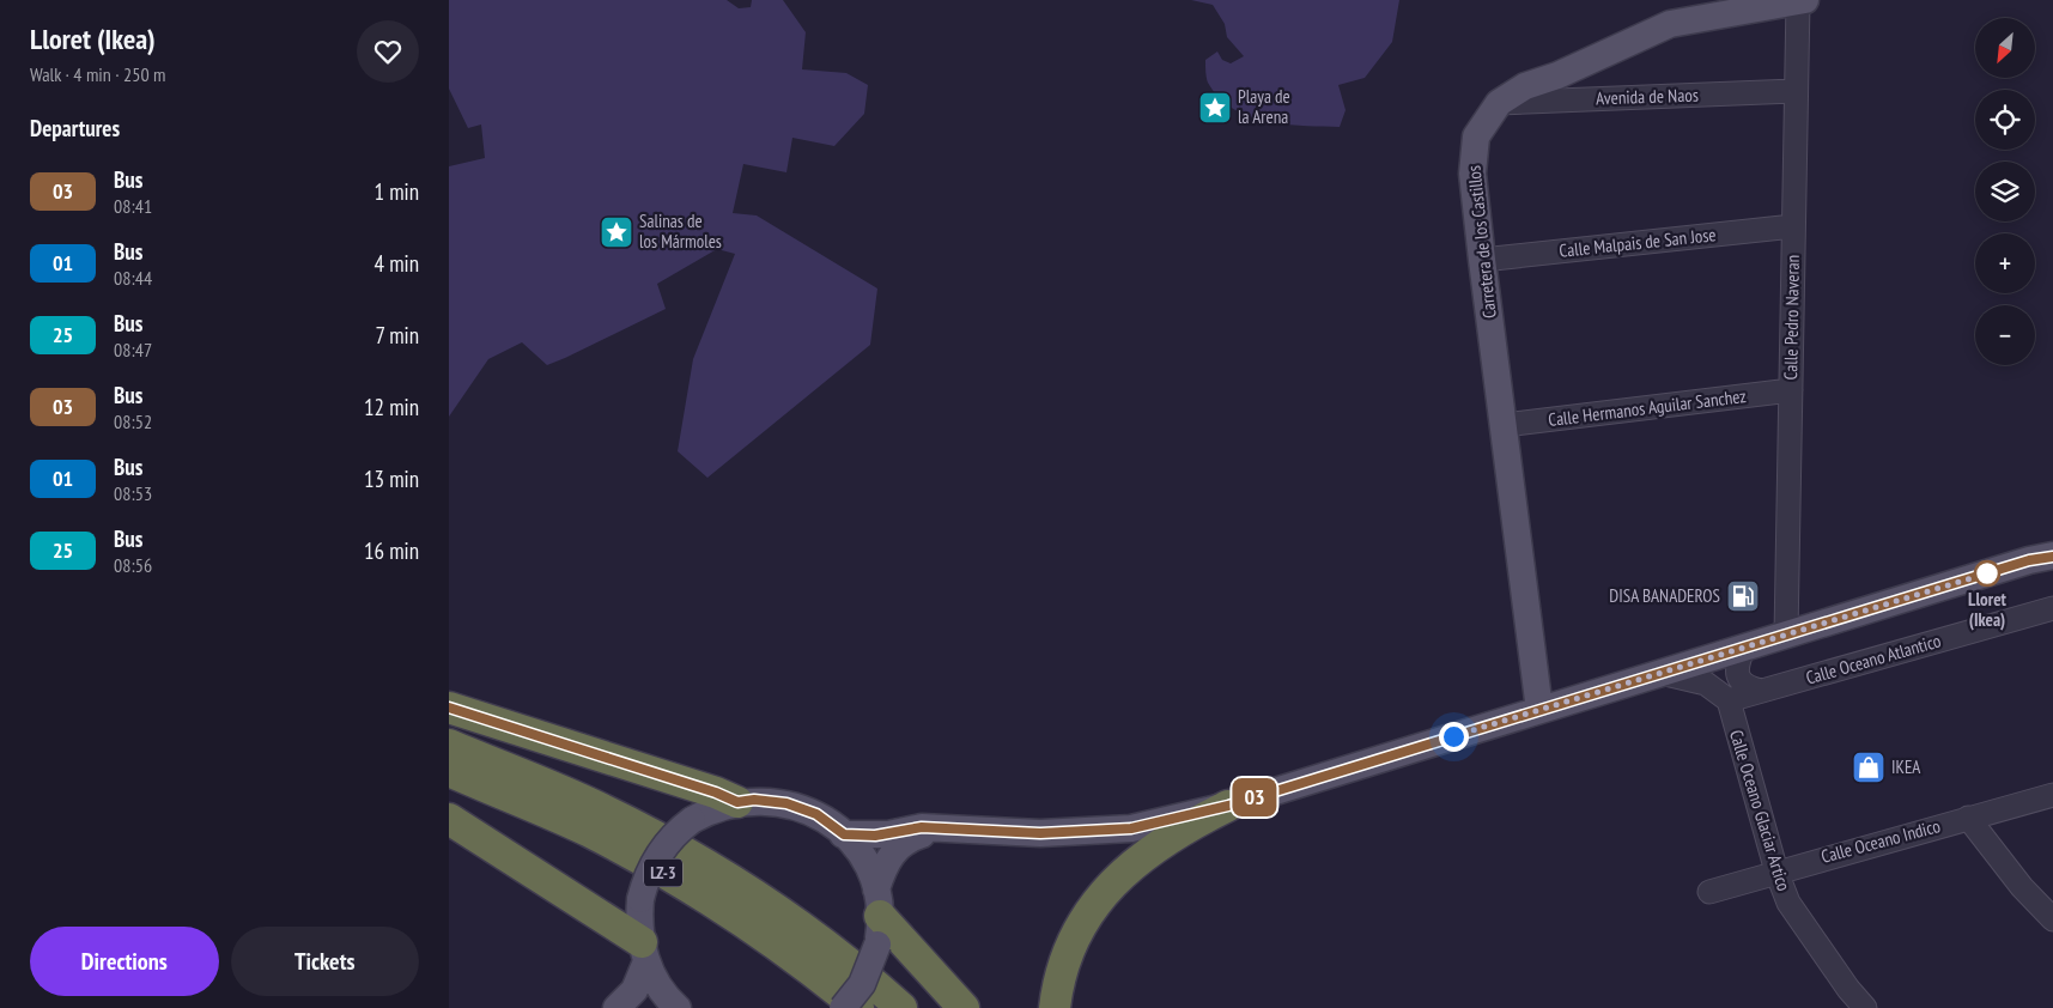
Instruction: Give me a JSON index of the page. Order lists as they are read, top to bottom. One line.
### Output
{"streets":{"highway":["LZ-3"],"main road":["Carretera de los Castillos"],"street":["Avenida de Naos","Calle Malpais de San Jose","Calle Pedro Naveran","Calle Hermanos Aguilar Sanchez","Calle Oceano Atlantico","Calle Oceano Glaciar Artico","Calle Oceano Indico"]},"crossings":[["Avenida de Naos","Carretera de los Castillos"],["Avenida de Naos","Calle Pedro Naveran"],["Carretera de los Castillos","Calle Malpais de San Jose"],["Carretera de los Castillos","Calle Pedro Naveran"],["Carretera de los Castillos","Calle Hermanos Aguilar Sanchez"],["Calle Malpais de San Jose","Calle Pedro Naveran"],["Calle Pedro Naveran","Calle Hermanos Aguilar Sanchez"],["Calle Oceano Atlantico","Calle Oceano Glaciar Artico"],["Calle Oceano Glaciar Artico","Calle Oceano Indico"]],"places":{"place":["Playa de la Arena","Salinas de los Mármoles"],"other":["Lloret (Ikea)"],"fuel station":["DISA BANADEROS"],"shop":["IKEA"]},"lines":["bus line 03"],"north":"bottom left","page":{"heading":[["Lloret (Ikea)","Walk · 4 min · 250 m"],"Departures"],"on_map":"03","map_buttons":["+","−"],"list":[{"mark":"03","name":"Bus","note":"08:41","value":"1 min"},{"mark":"01","name":"Bus","note":"08:44","value":"4 min"},{"mark":"25","name":"Bus","note":"08:47","value":"7 min"},{"mark":"03","name":"Bus","note":"08:52","value":"12 min"},{"mark":"01","name":"Bus","note":"08:53","value":"13 min"},{"mark":"25","name":"Bus","note":"08:56","value":"16 min"}],"buttons":["Directions","Tickets"]}}
